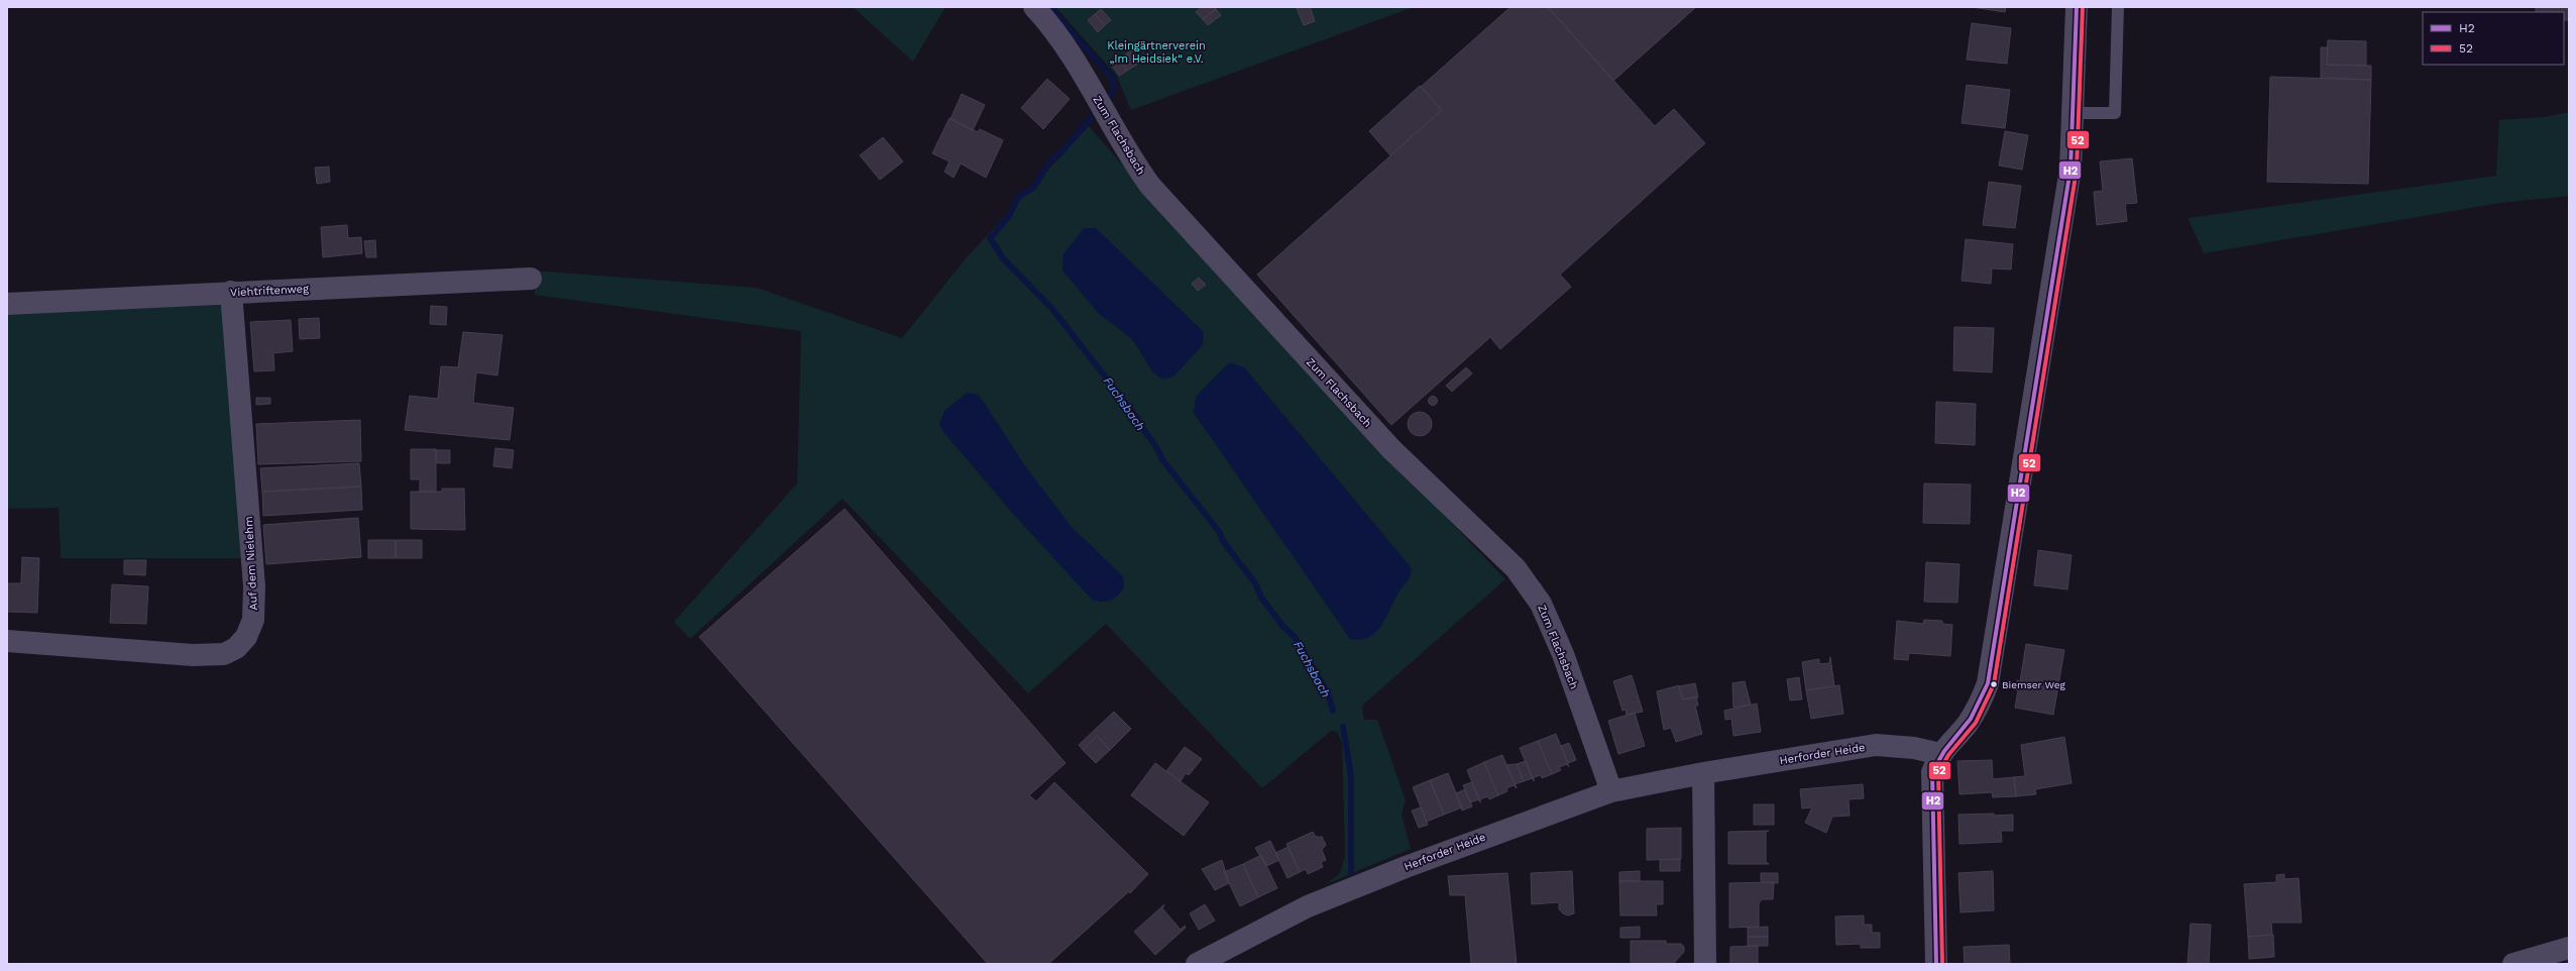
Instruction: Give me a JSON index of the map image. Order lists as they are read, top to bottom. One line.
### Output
{"streets":{"street":["Zum Flachsbach","Viehtriftenweg","Auf dem Nielehm","Herforder Heide"]},"crossings":[["Zum Flachsbach","Herforder Heide"],["Viehtriftenweg","Auf dem Nielehm"]],"water":["Fuchsbach"],"parks":["Kleingärtnerverein „Im Heidsiek“ e.V."],"places":["Biemser Weg"],"lines":["transit line H2","transit line 52"],"legend":["H2","52"]}
